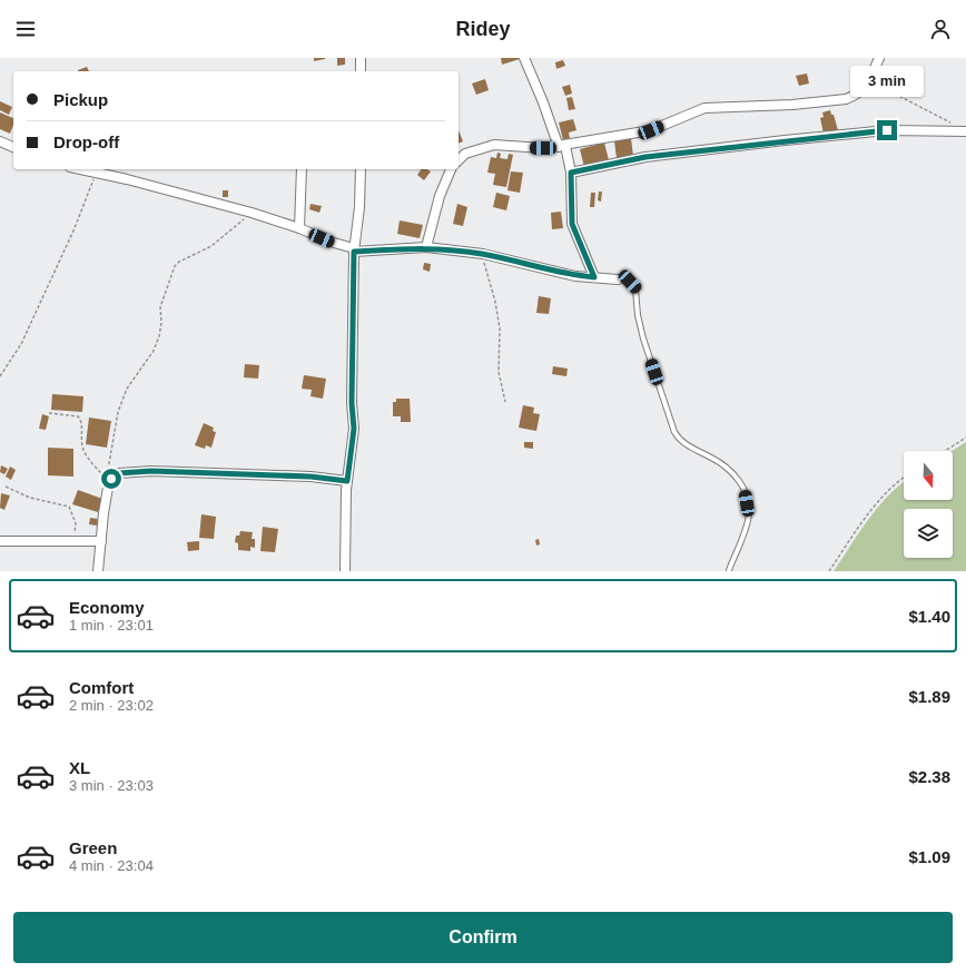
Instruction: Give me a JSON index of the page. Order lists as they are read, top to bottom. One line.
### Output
{"north":"bottom","page":{"header":"Ridey","bubble":"3 min","banner":["Pickup","Drop-off"],"list":[{"name":"Economy","note":"1 min · 23:01","value":"$1.40"},{"name":"Comfort","note":"2 min · 23:02","value":"$1.89"},{"name":"XL","note":"3 min · 23:03","value":"$2.38"},{"name":"Green","note":"4 min · 23:04","value":"$1.09"}],"buttons":"Confirm"}}
